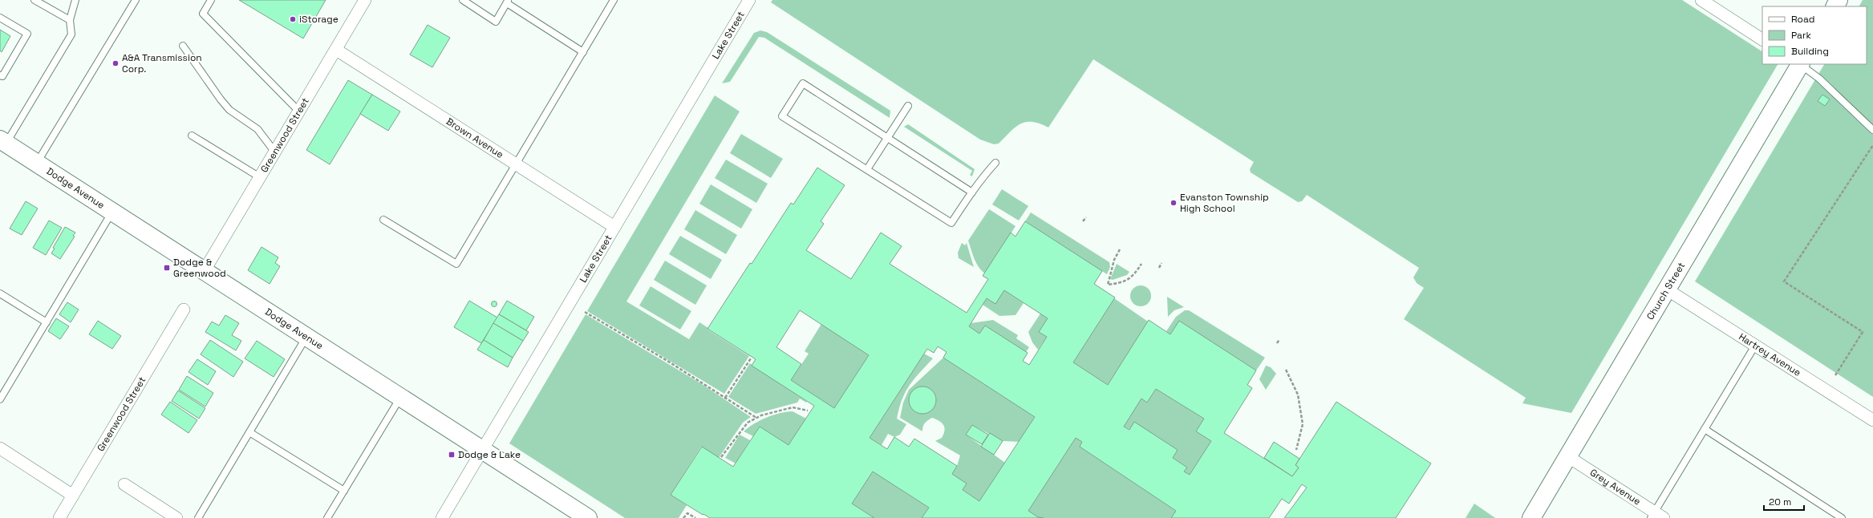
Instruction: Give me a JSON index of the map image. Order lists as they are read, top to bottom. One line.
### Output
{"streets":{"main road":["Dodge Avenue","Church Street"],"street":["Lake Street","Greenwood Street","Brown Avenue","Hartrey Avenue","Grey Avenue"]},"crossings":[["Lake Street","Brown Avenue"],["Lake Street","Dodge Avenue"],["Greenwood Street","Brown Avenue"],["Greenwood Street","Dodge Avenue"],["Church Street","Hartrey Avenue"],["Church Street","Grey Avenue"]],"places":{"other":["iStorage","A&A Transmission Corp.","Evanston Township High School"],"transit":["Dodge & Greenwood","Dodge & Lake"]},"legend":["Road","Park","Building"],"scale_bar":"20 m"}
